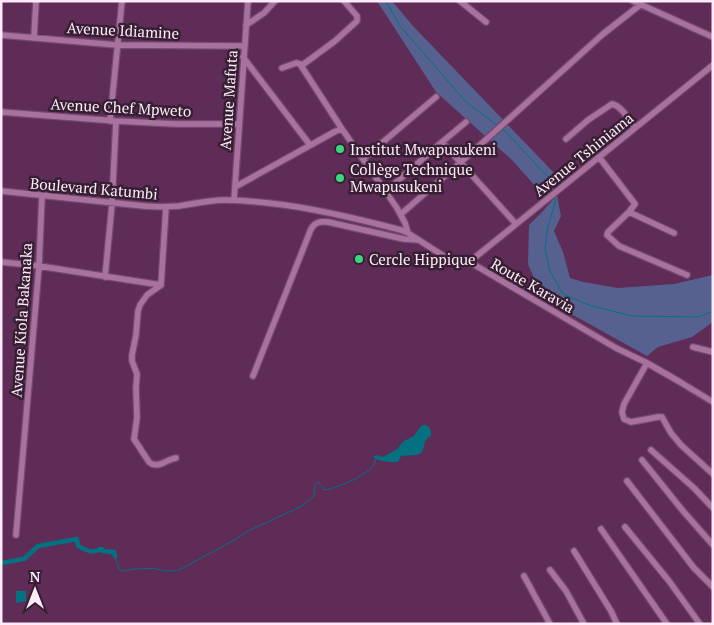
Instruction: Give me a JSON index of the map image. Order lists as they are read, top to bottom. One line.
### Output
{"streets":{"street":["Avenue Idiamine","Avenue Mafuta","Avenue Chef Mpweto","Avenue Tshiniama","Boulevard Katumbi","Route Karavia","Avenue Kiola Bakanaka"]},"crossings":[["Avenue Idiamine","Avenue Mafuta"],["Avenue Mafuta","Avenue Chef Mpweto"],["Avenue Mafuta","Route Karavia"],["Avenue Tshiniama","Route Karavia"],["Boulevard Katumbi","Route Karavia"],["Boulevard Katumbi","Avenue Kiola Bakanaka"]],"places":["Institut Mwapusukeni","Collège Technique Mwapusukeni","Cercle Hippique"],"north":"top"}
